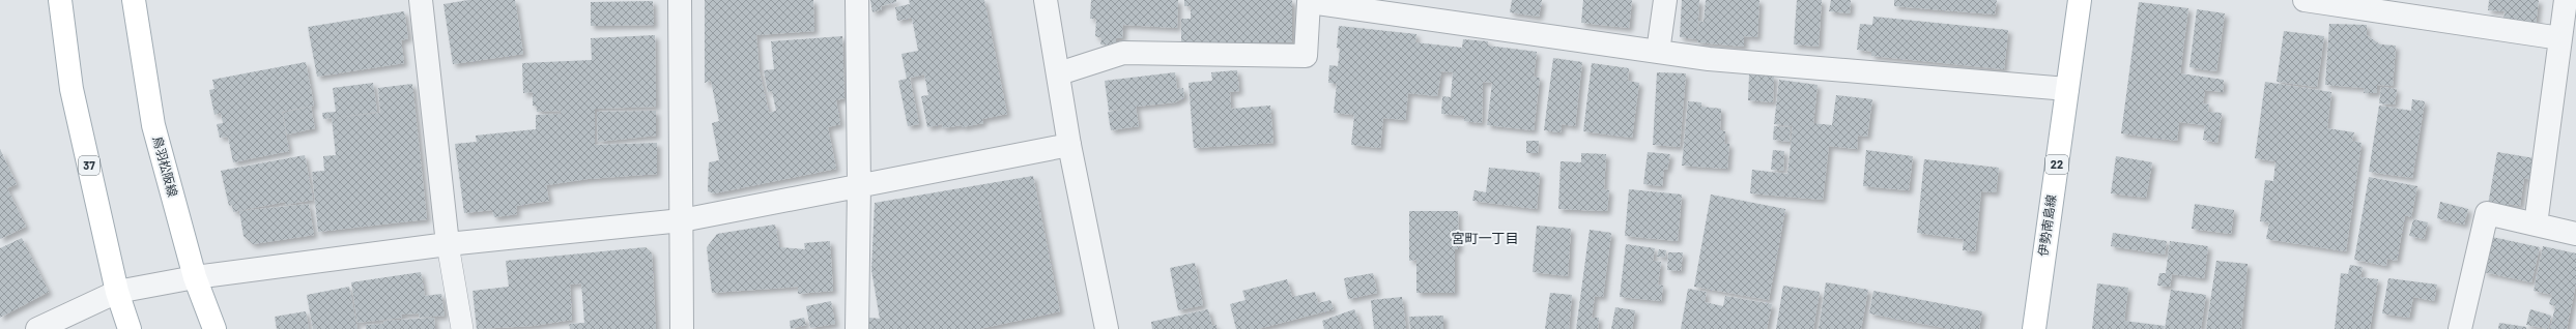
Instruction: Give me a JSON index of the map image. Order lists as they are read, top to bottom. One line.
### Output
{"streets":{"main road":["22","37","鳥羽松阪線","伊勢南島線"]},"districts":["宮町一丁目"]}
